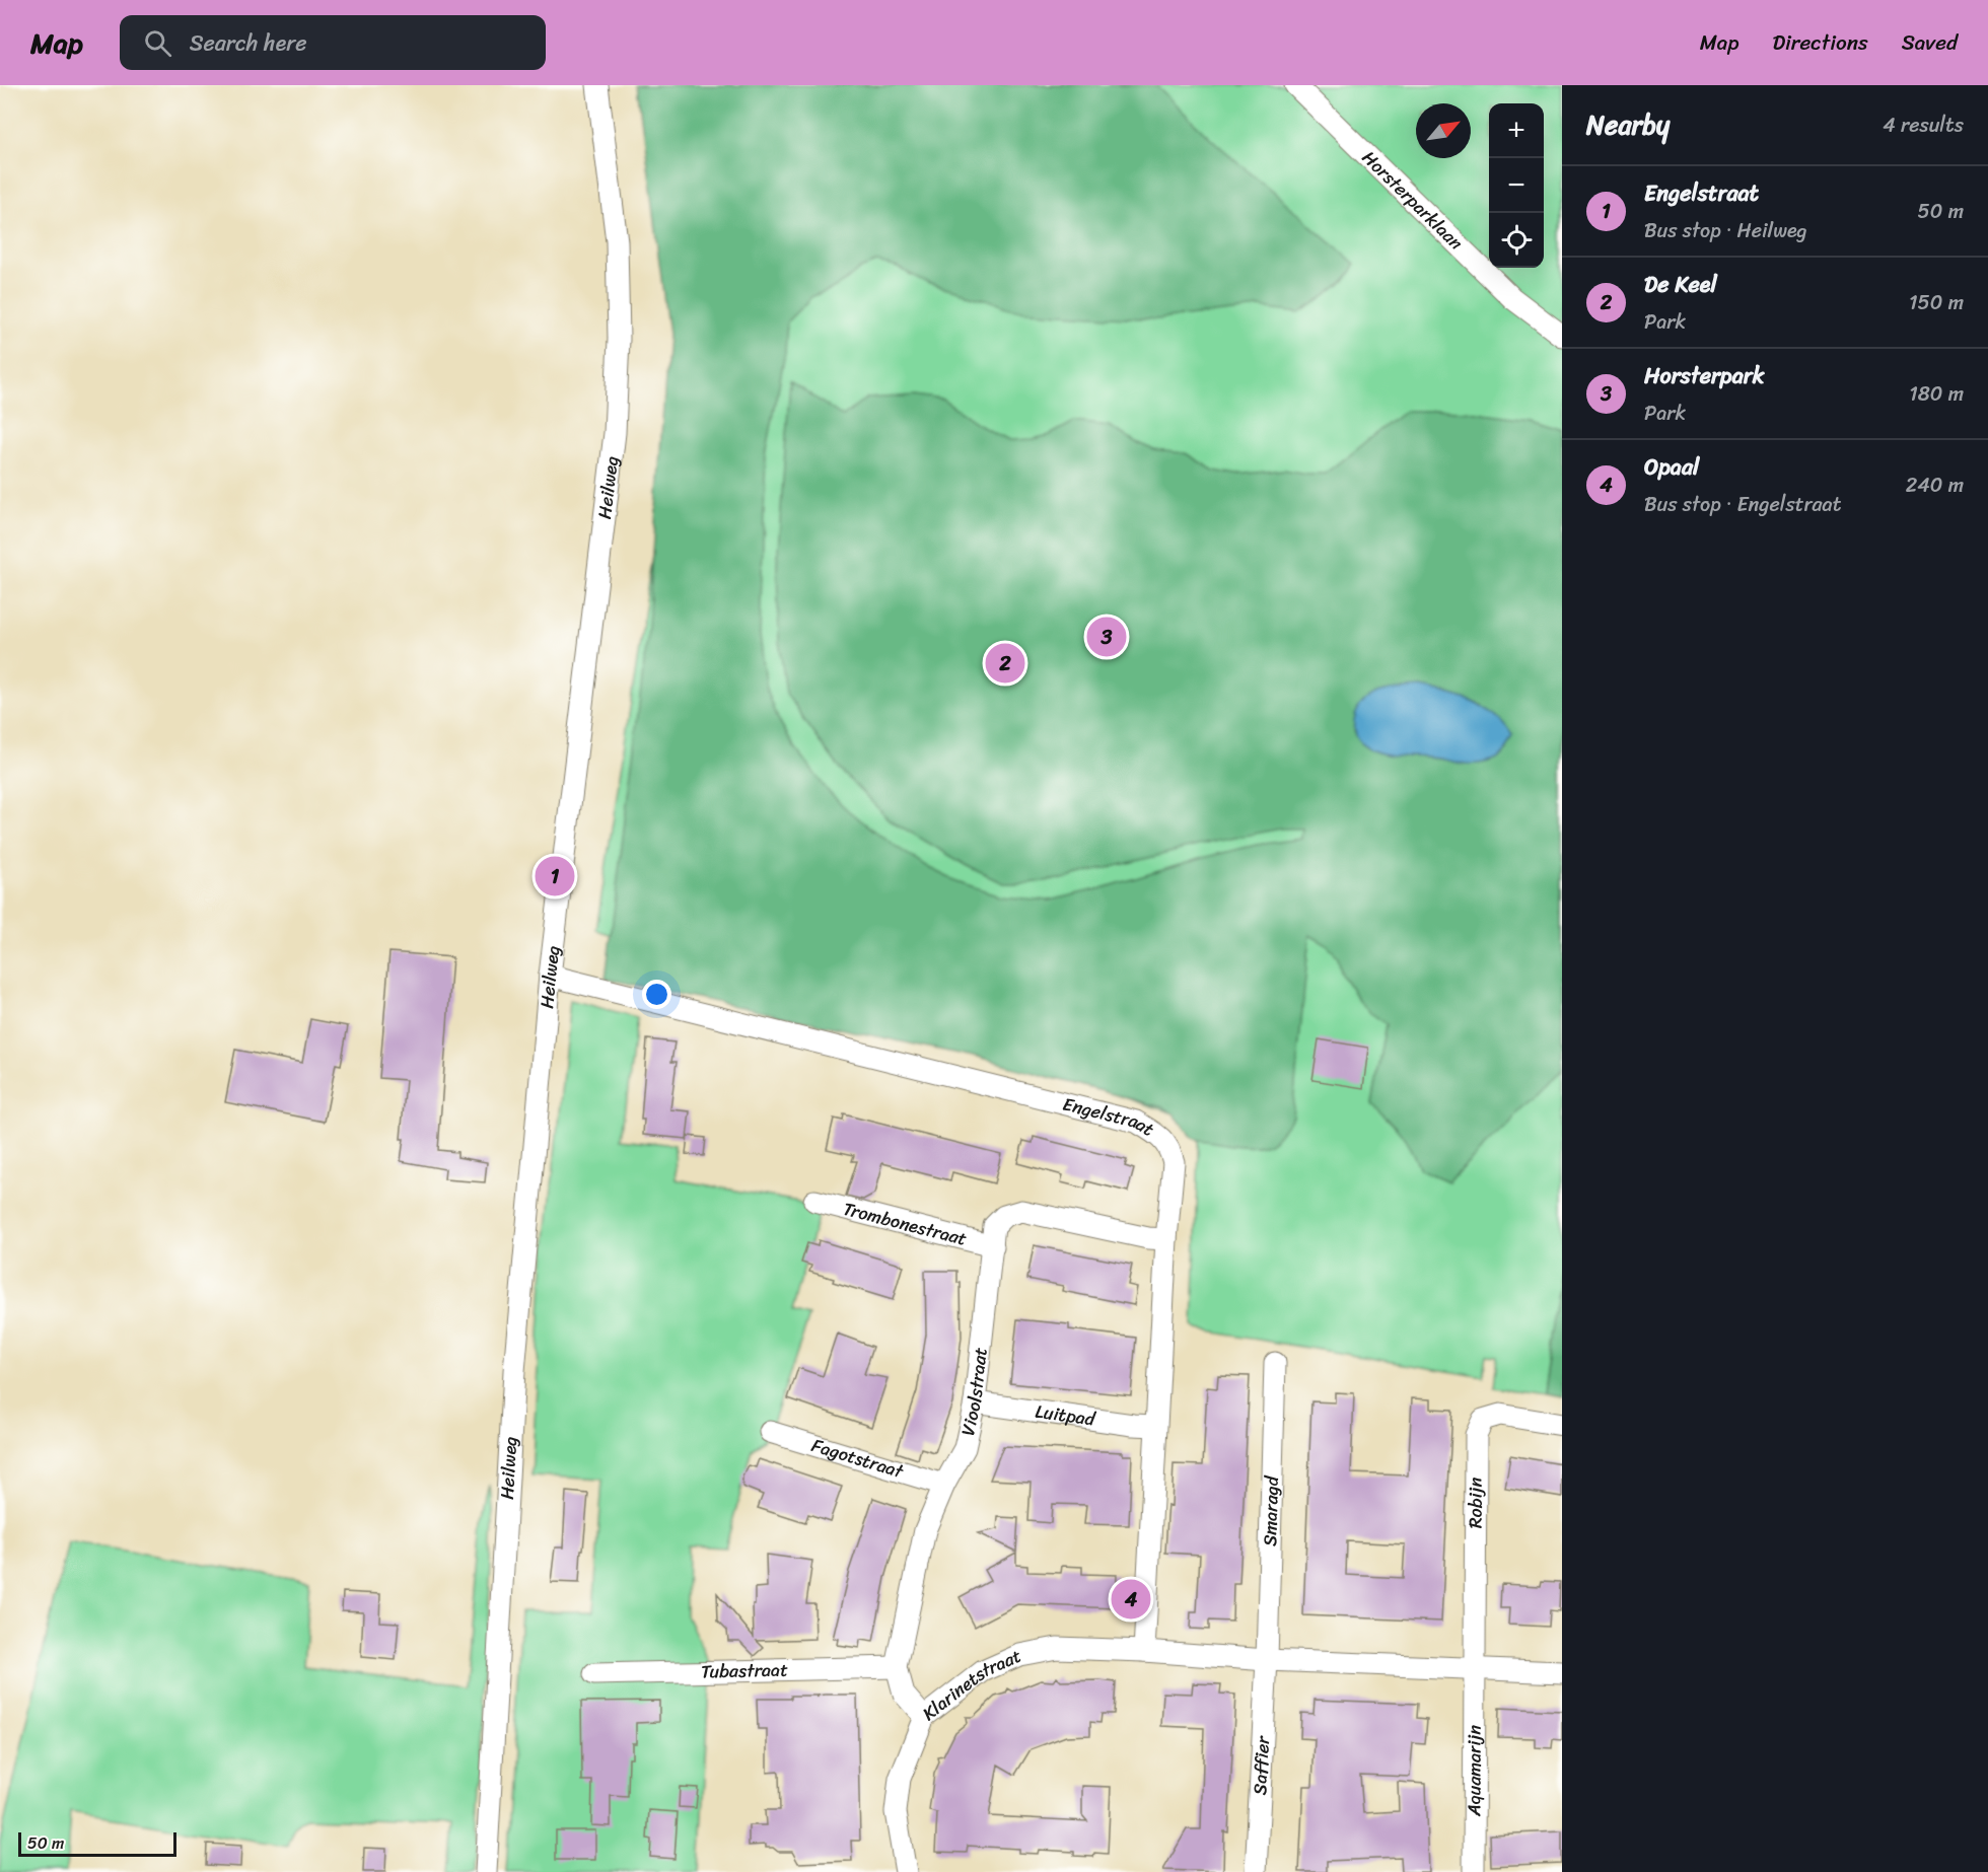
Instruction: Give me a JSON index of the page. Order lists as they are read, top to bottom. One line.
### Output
{"streets":{"street":["Horsterparklaan","Heilweg","Engelstraat","Trombonestraat","Vioolstraat","Luitpad","Fagotstraat","Robijn","Smaragd","Tubastraat","Klarinetstraat","Saffier","Aquamarijn"]},"crossings":[["Heilweg","Engelstraat"],["Engelstraat","Vioolstraat"],["Engelstraat","Luitpad"],["Engelstraat","Klarinetstraat"],["Trombonestraat","Vioolstraat"],["Vioolstraat","Luitpad"],["Vioolstraat","Fagotstraat"],["Vioolstraat","Tubastraat"],["Vioolstraat","Klarinetstraat"],["Robijn","Klarinetstraat"],["Robijn","Aquamarijn"],["Smaragd","Klarinetstraat"],["Smaragd","Saffier"],["Klarinetstraat","Saffier"],["Klarinetstraat","Aquamarijn"]],"scale_bar":"50 m","north":"top right","page":{"header":"Map","search":"Search here","nav":["Map","Directions","Saved"],"heading":["Nearby","4 results"],"map_buttons":["+","−"],"list":[{"mark":"1","name":"Engelstraat","note":"Bus stop · Heilweg","value":"50 m"},{"mark":"2","name":"De Keel","note":"Park","value":"150 m"},{"mark":"3","name":"Horsterpark","note":"Park","value":"180 m"},{"mark":"4","name":"Opaal","note":"Bus stop · Engelstraat","value":"240 m"}],"pins":["3","2","1","4"],"scale":"50 m"}}
